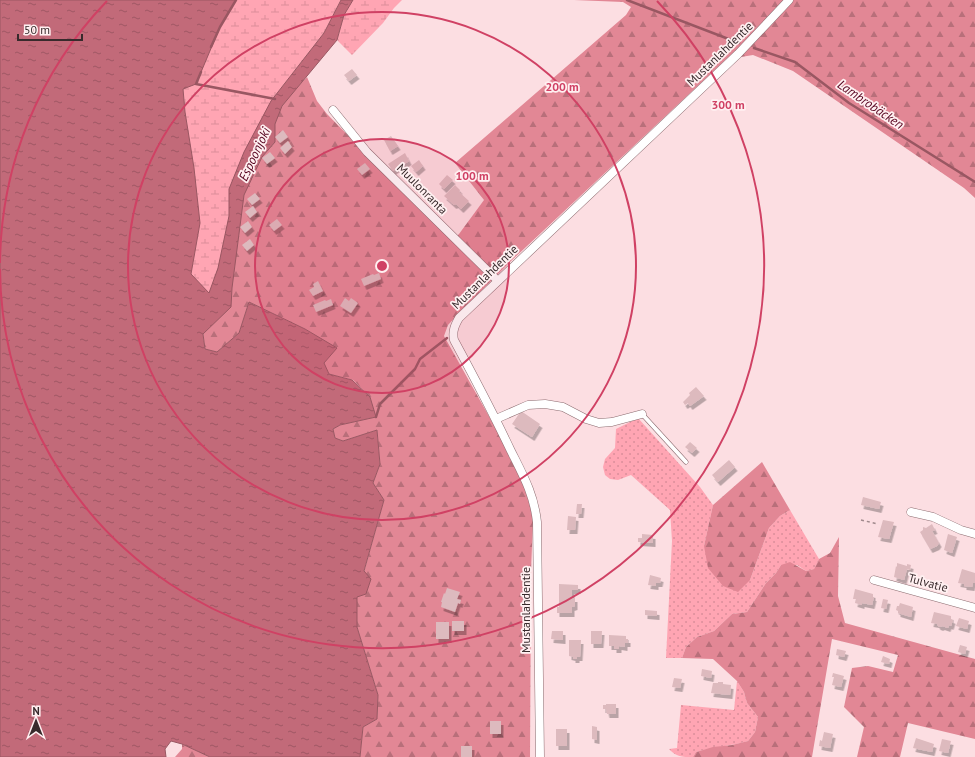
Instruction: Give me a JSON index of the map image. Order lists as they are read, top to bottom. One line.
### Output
{"streets":{"street":["Mustanlahdentie","Muulonranta","Tulvatie"]},"crossings":[["Mustanlahdentie","Muulonranta"]],"water":["Lambrobäcken","Espoonjoki"],"scale_bar":"50 m","north":"top","rings":["200 m","300 m","100 m"]}
